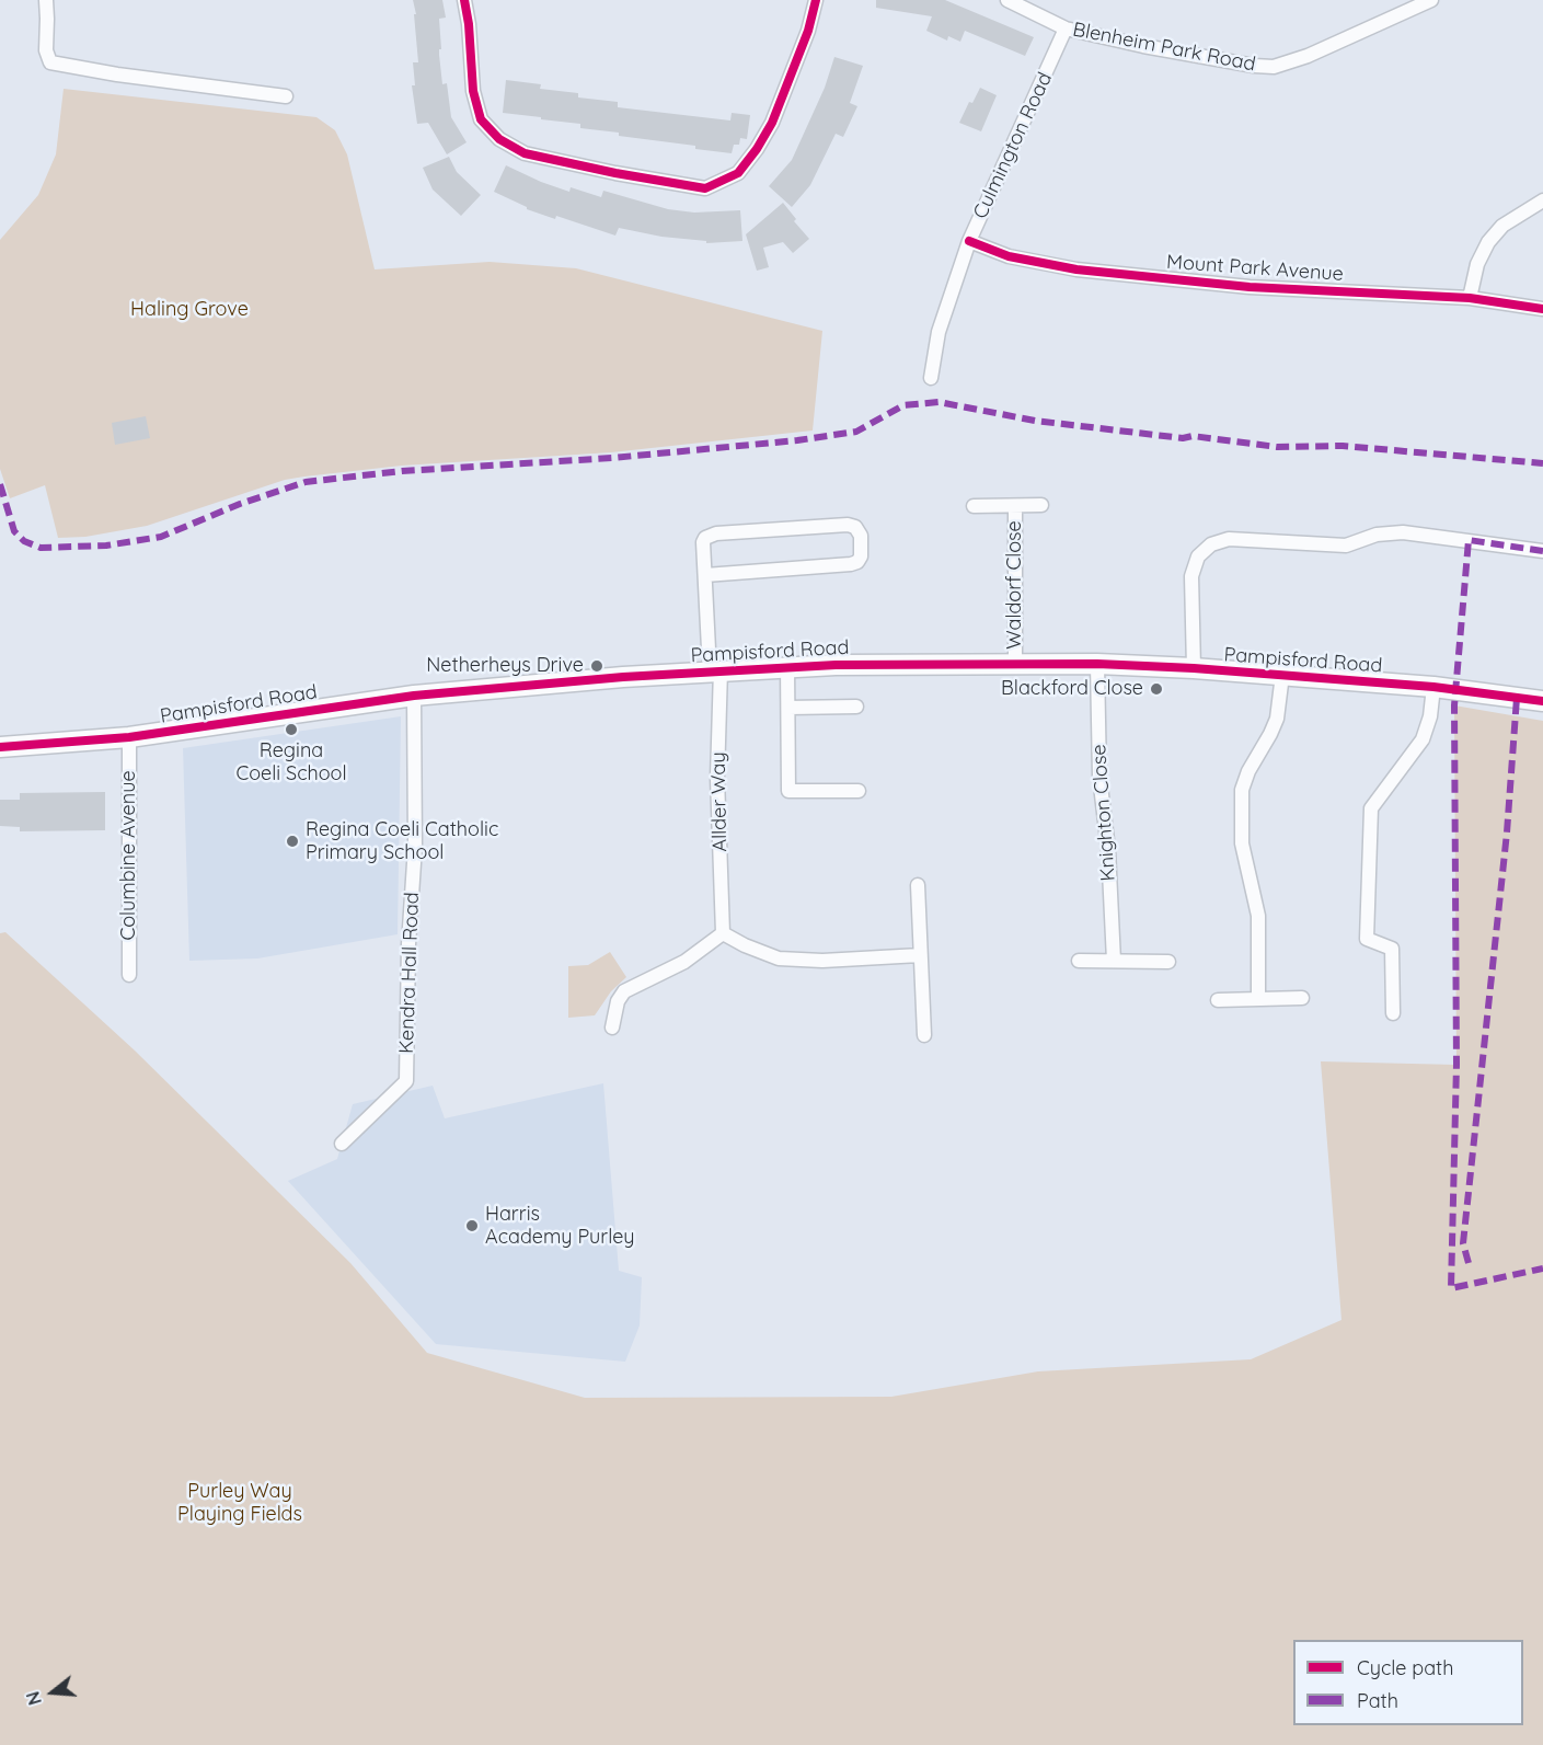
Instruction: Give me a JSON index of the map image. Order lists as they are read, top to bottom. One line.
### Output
{"streets":{"street":["Blenheim Park Road","Culmington Road","Mount Park Avenue","Waldorf Close","Pampisford Road","Allder Way","Knighton Close","Columbine Avenue","Kendra Hall Road"]},"crossings":[["Blenheim Park Road","Culmington Road"],["Culmington Road","Mount Park Avenue"],["Waldorf Close","Pampisford Road"],["Pampisford Road","Allder Way"],["Pampisford Road","Knighton Close"],["Pampisford Road","Columbine Avenue"],["Pampisford Road","Kendra Hall Road"]],"parks":["Haling Grove","Purley Way Playing Fields"],"places":["Netherheys Drive","Blackford Close","Regina Coeli School","Regina Coeli Catholic Primary School","Harris Academy Purley"],"legend":["Cycle path","Path"],"north":"left"}
